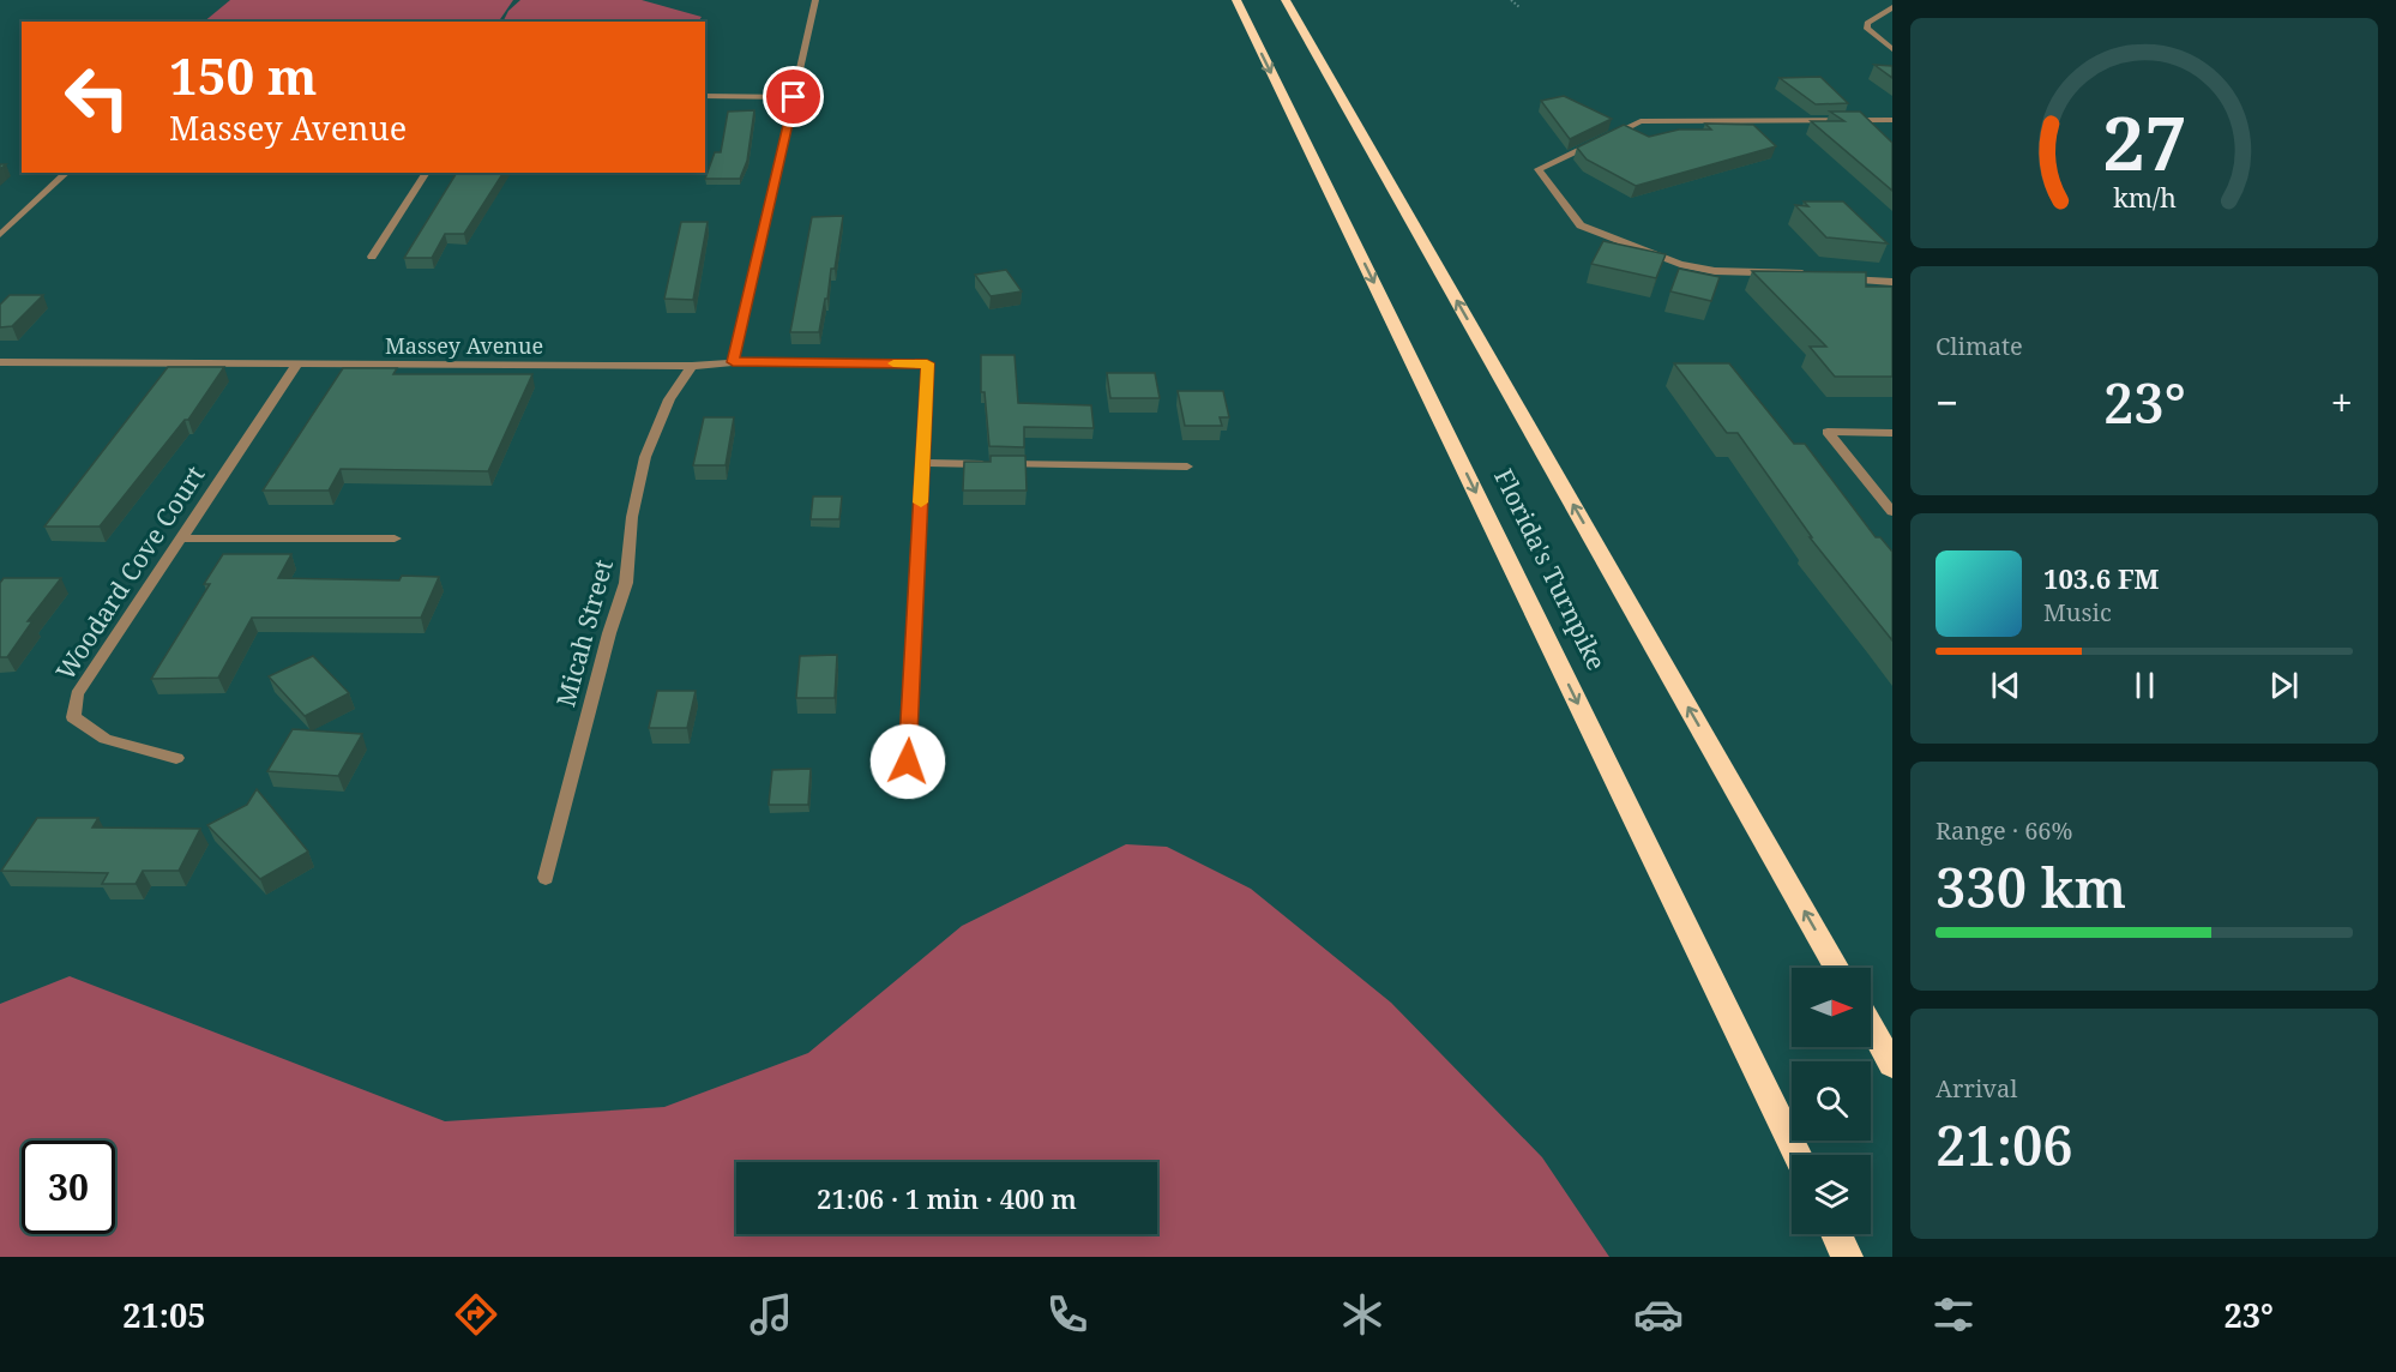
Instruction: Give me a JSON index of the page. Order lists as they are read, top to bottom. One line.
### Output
{"streets":{"highway":["Florida's Turnpike"],"street":["Massey Avenue","Woodard Cove Court","Micah Street"]},"crossings":[["Massey Avenue","Woodard Cove Court"],["Massey Avenue","Micah Street"]],"north":"right","page":{"turn":["150 m","Massey Avenue"],"tile":["Climate",["Range · 66%","330 km"],["Arrival","21:06"]],"heat":["−","23°","+"],"song":["103.6 FM","Music"],"limit":"30","trip":"21:06 · 1 min · 400 m","tabs":["21:05","23°"],"gauge":["27","km/h"]}}
